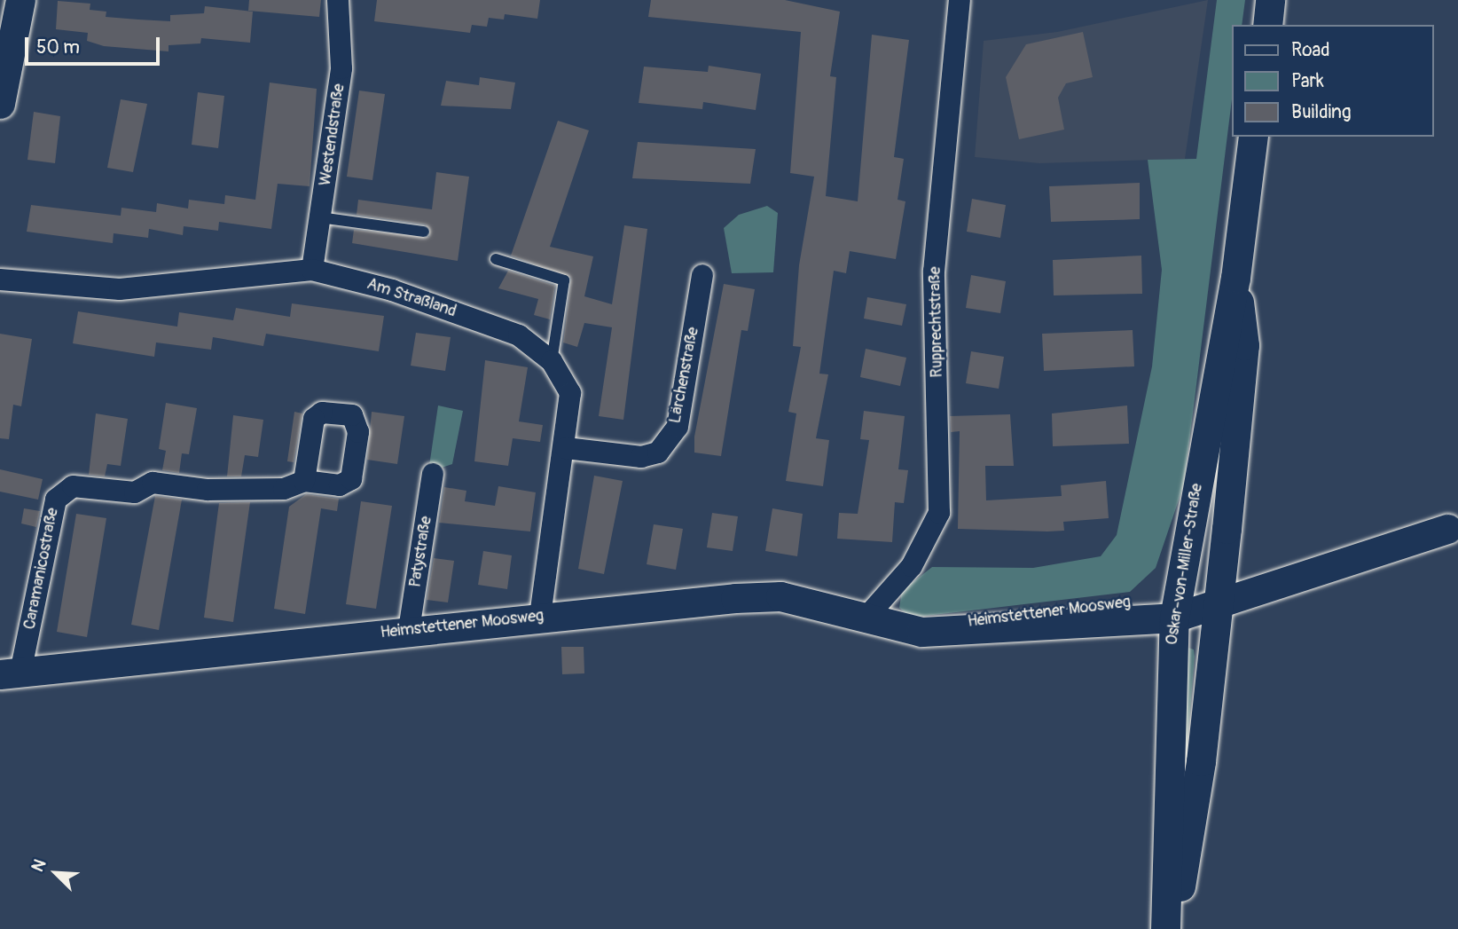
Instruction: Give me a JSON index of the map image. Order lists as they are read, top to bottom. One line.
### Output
{"streets":{"main road":["Oskar-von-Miller-Straße","Heimstettener Moosweg"],"street":["Westendstraße","Am Straßland","Rupprechtstraße","Lärchenstraße","Patystraße","Caramanicostraße"]},"crossings":[["Westendstraße","Am Straßland"],["Am Straßland","Lärchenstraße"],["Am Straßland","Heimstettener Moosweg"],["Rupprechtstraße","Heimstettener Moosweg"],["Patystraße","Heimstettener Moosweg"],["Oskar-von-Miller-Straße","Heimstettener Moosweg"],["Caramanicostraße","Heimstettener Moosweg"]],"legend":["Road","Park","Building"],"scale_bar":"50 m","north":"top left"}
